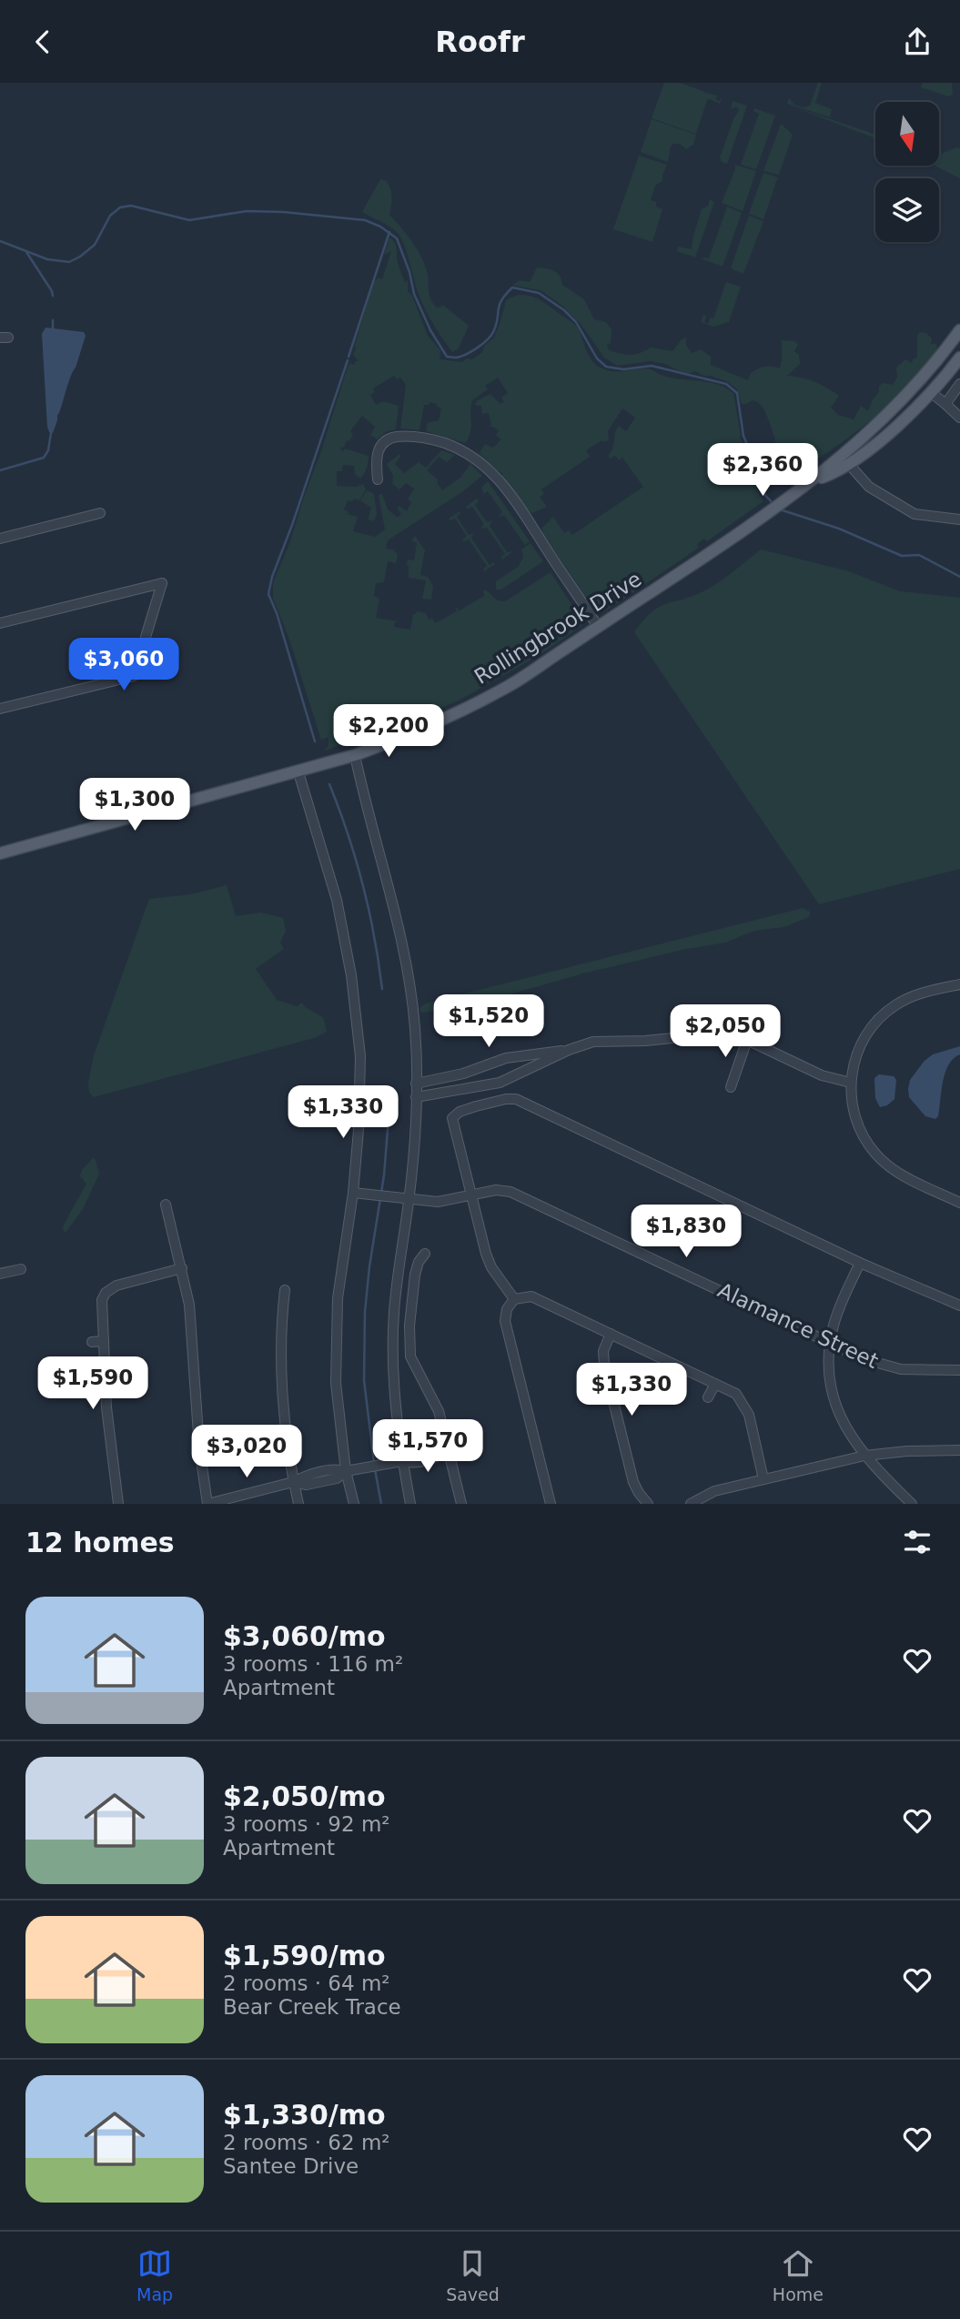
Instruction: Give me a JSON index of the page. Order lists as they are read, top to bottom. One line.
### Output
{"streets":{"main road":["Rollingbrook Drive"],"street":["Alamance Street"]},"north":"bottom","page":{"header":"Roofr","price":["$2,360","$3,060","$2,200","$1,300","$1,520","$2,050","$1,330","$1,830","$1,590","$1,330","$1,570","$3,020"],"heading":"12 homes","list":[{"name":"$3,060/mo","note":"3 rooms · 116 m² · Apartment"},{"name":"$2,050/mo","note":"3 rooms · 92 m² · Apartment"},{"name":"$1,590/mo","note":"2 rooms · 64 m² · Bear Creek Trace"},{"name":"$1,330/mo","note":"2 rooms · 62 m² · Santee Drive"}],"tabs":["Map","Saved","Home"]}}
